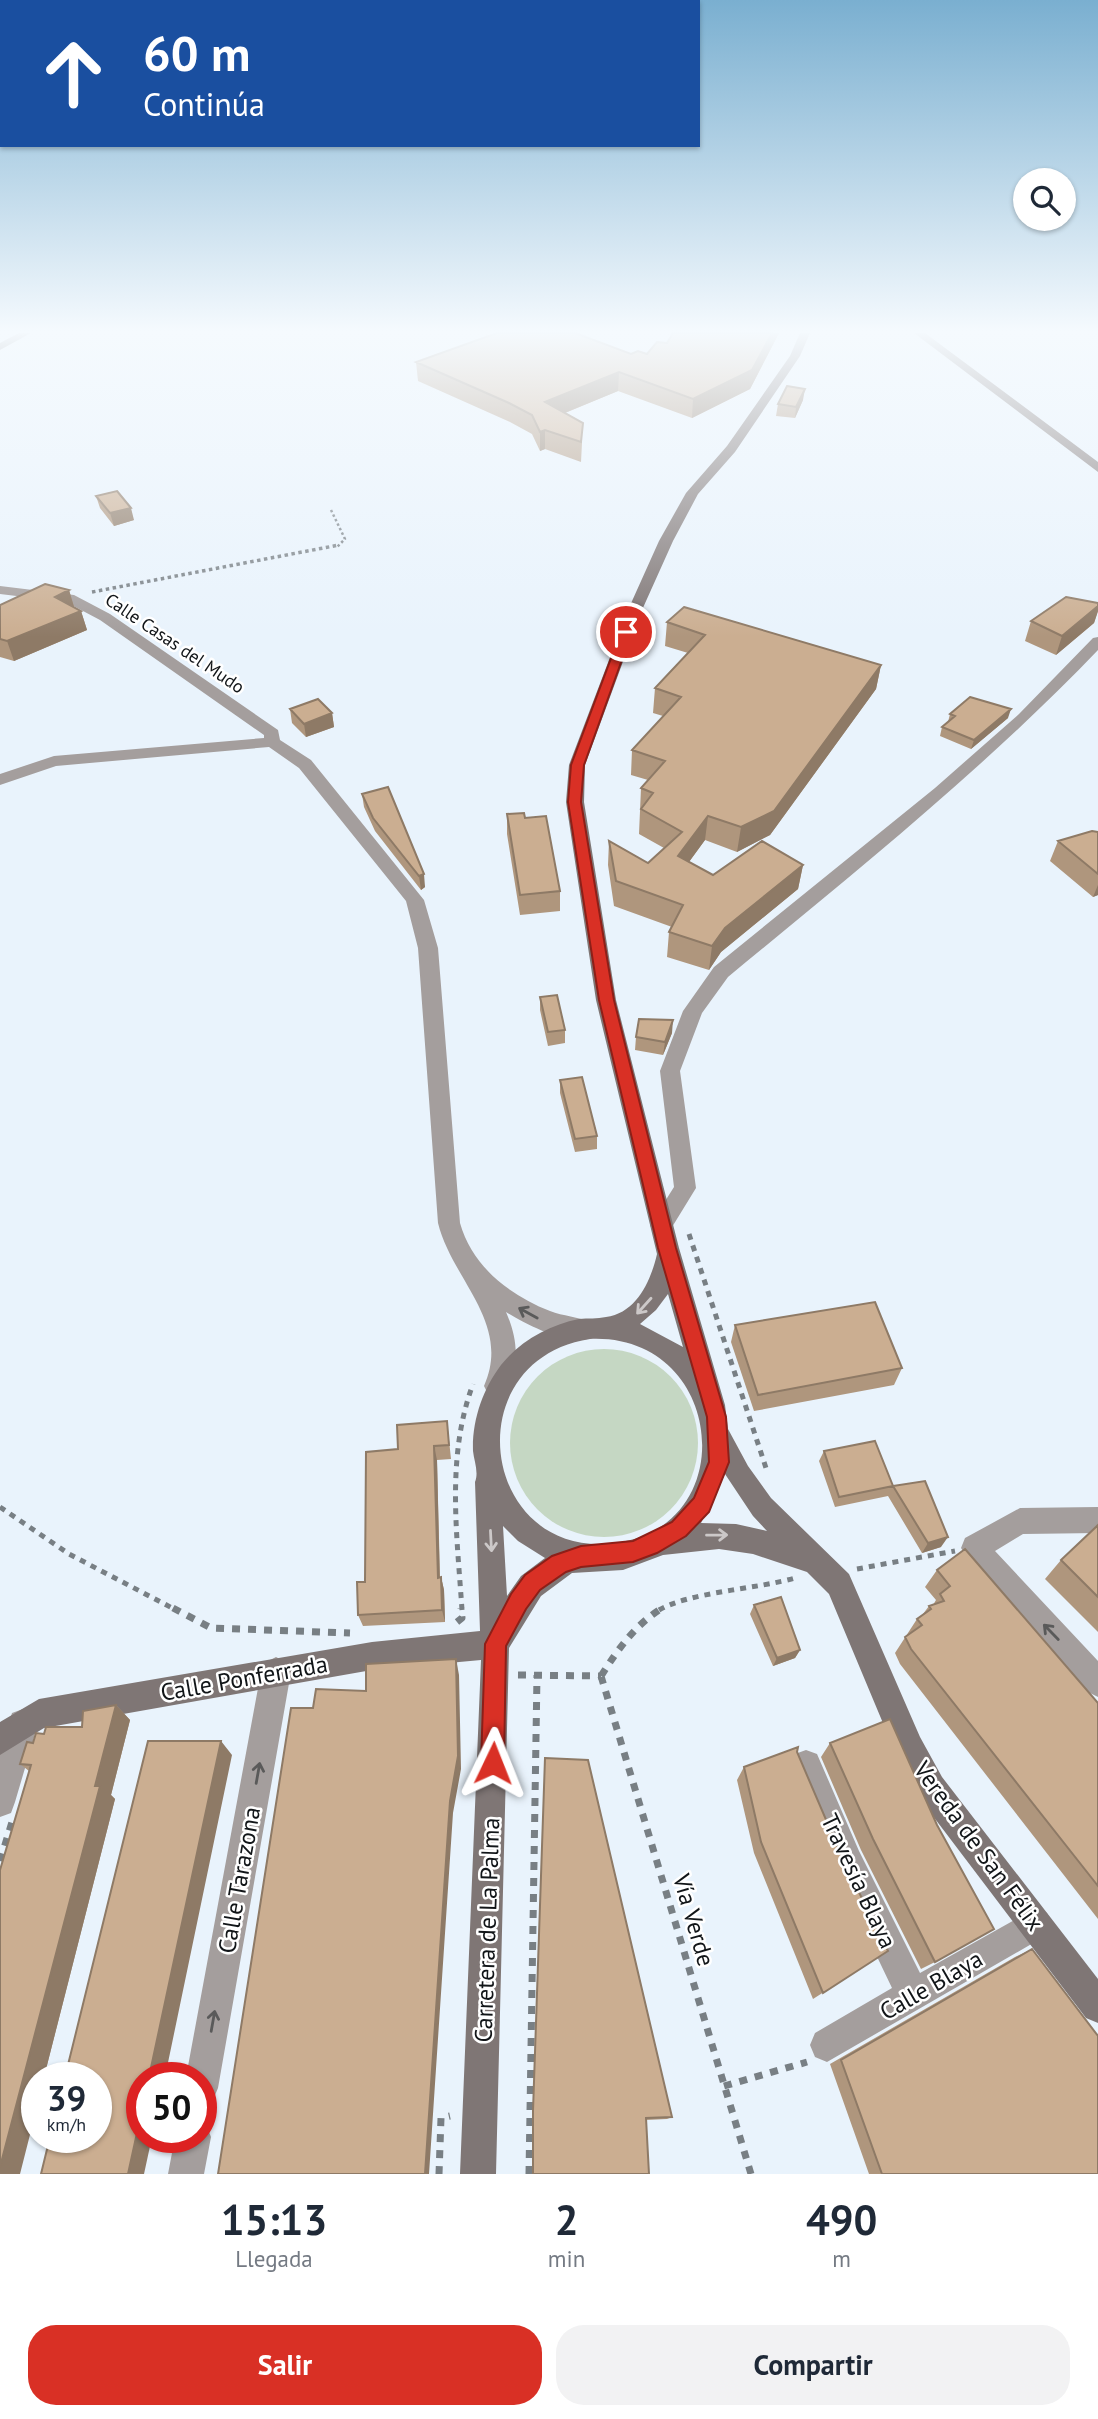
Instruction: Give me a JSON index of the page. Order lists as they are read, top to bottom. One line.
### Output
{"streets":{"main road":["Calle Ponferrada","Vereda de San Félix","Carretera de La Palma"],"street":["Calle Casas del Mudo","Calle Tarazona","Travesía Blaya","Calle Blaya"],"path":["Vía Verde"]},"crossings":[["Calle Ponferrada","Calle Tarazona"],["Calle Ponferrada","Carretera de La Palma"],["Vereda de San Félix","Carretera de La Palma"],["Vereda de San Félix","Calle Blaya"],["Travesía Blaya","Calle Blaya"]],"one_way":["Calle Tarazona"],"page":{"turn":["60 m","Continúa"],"speed":"39 km/h","limit":"50","eta":["15:13","Llegada","2","min","490","m"],"buttons":["Salir","Compartir"]}}
